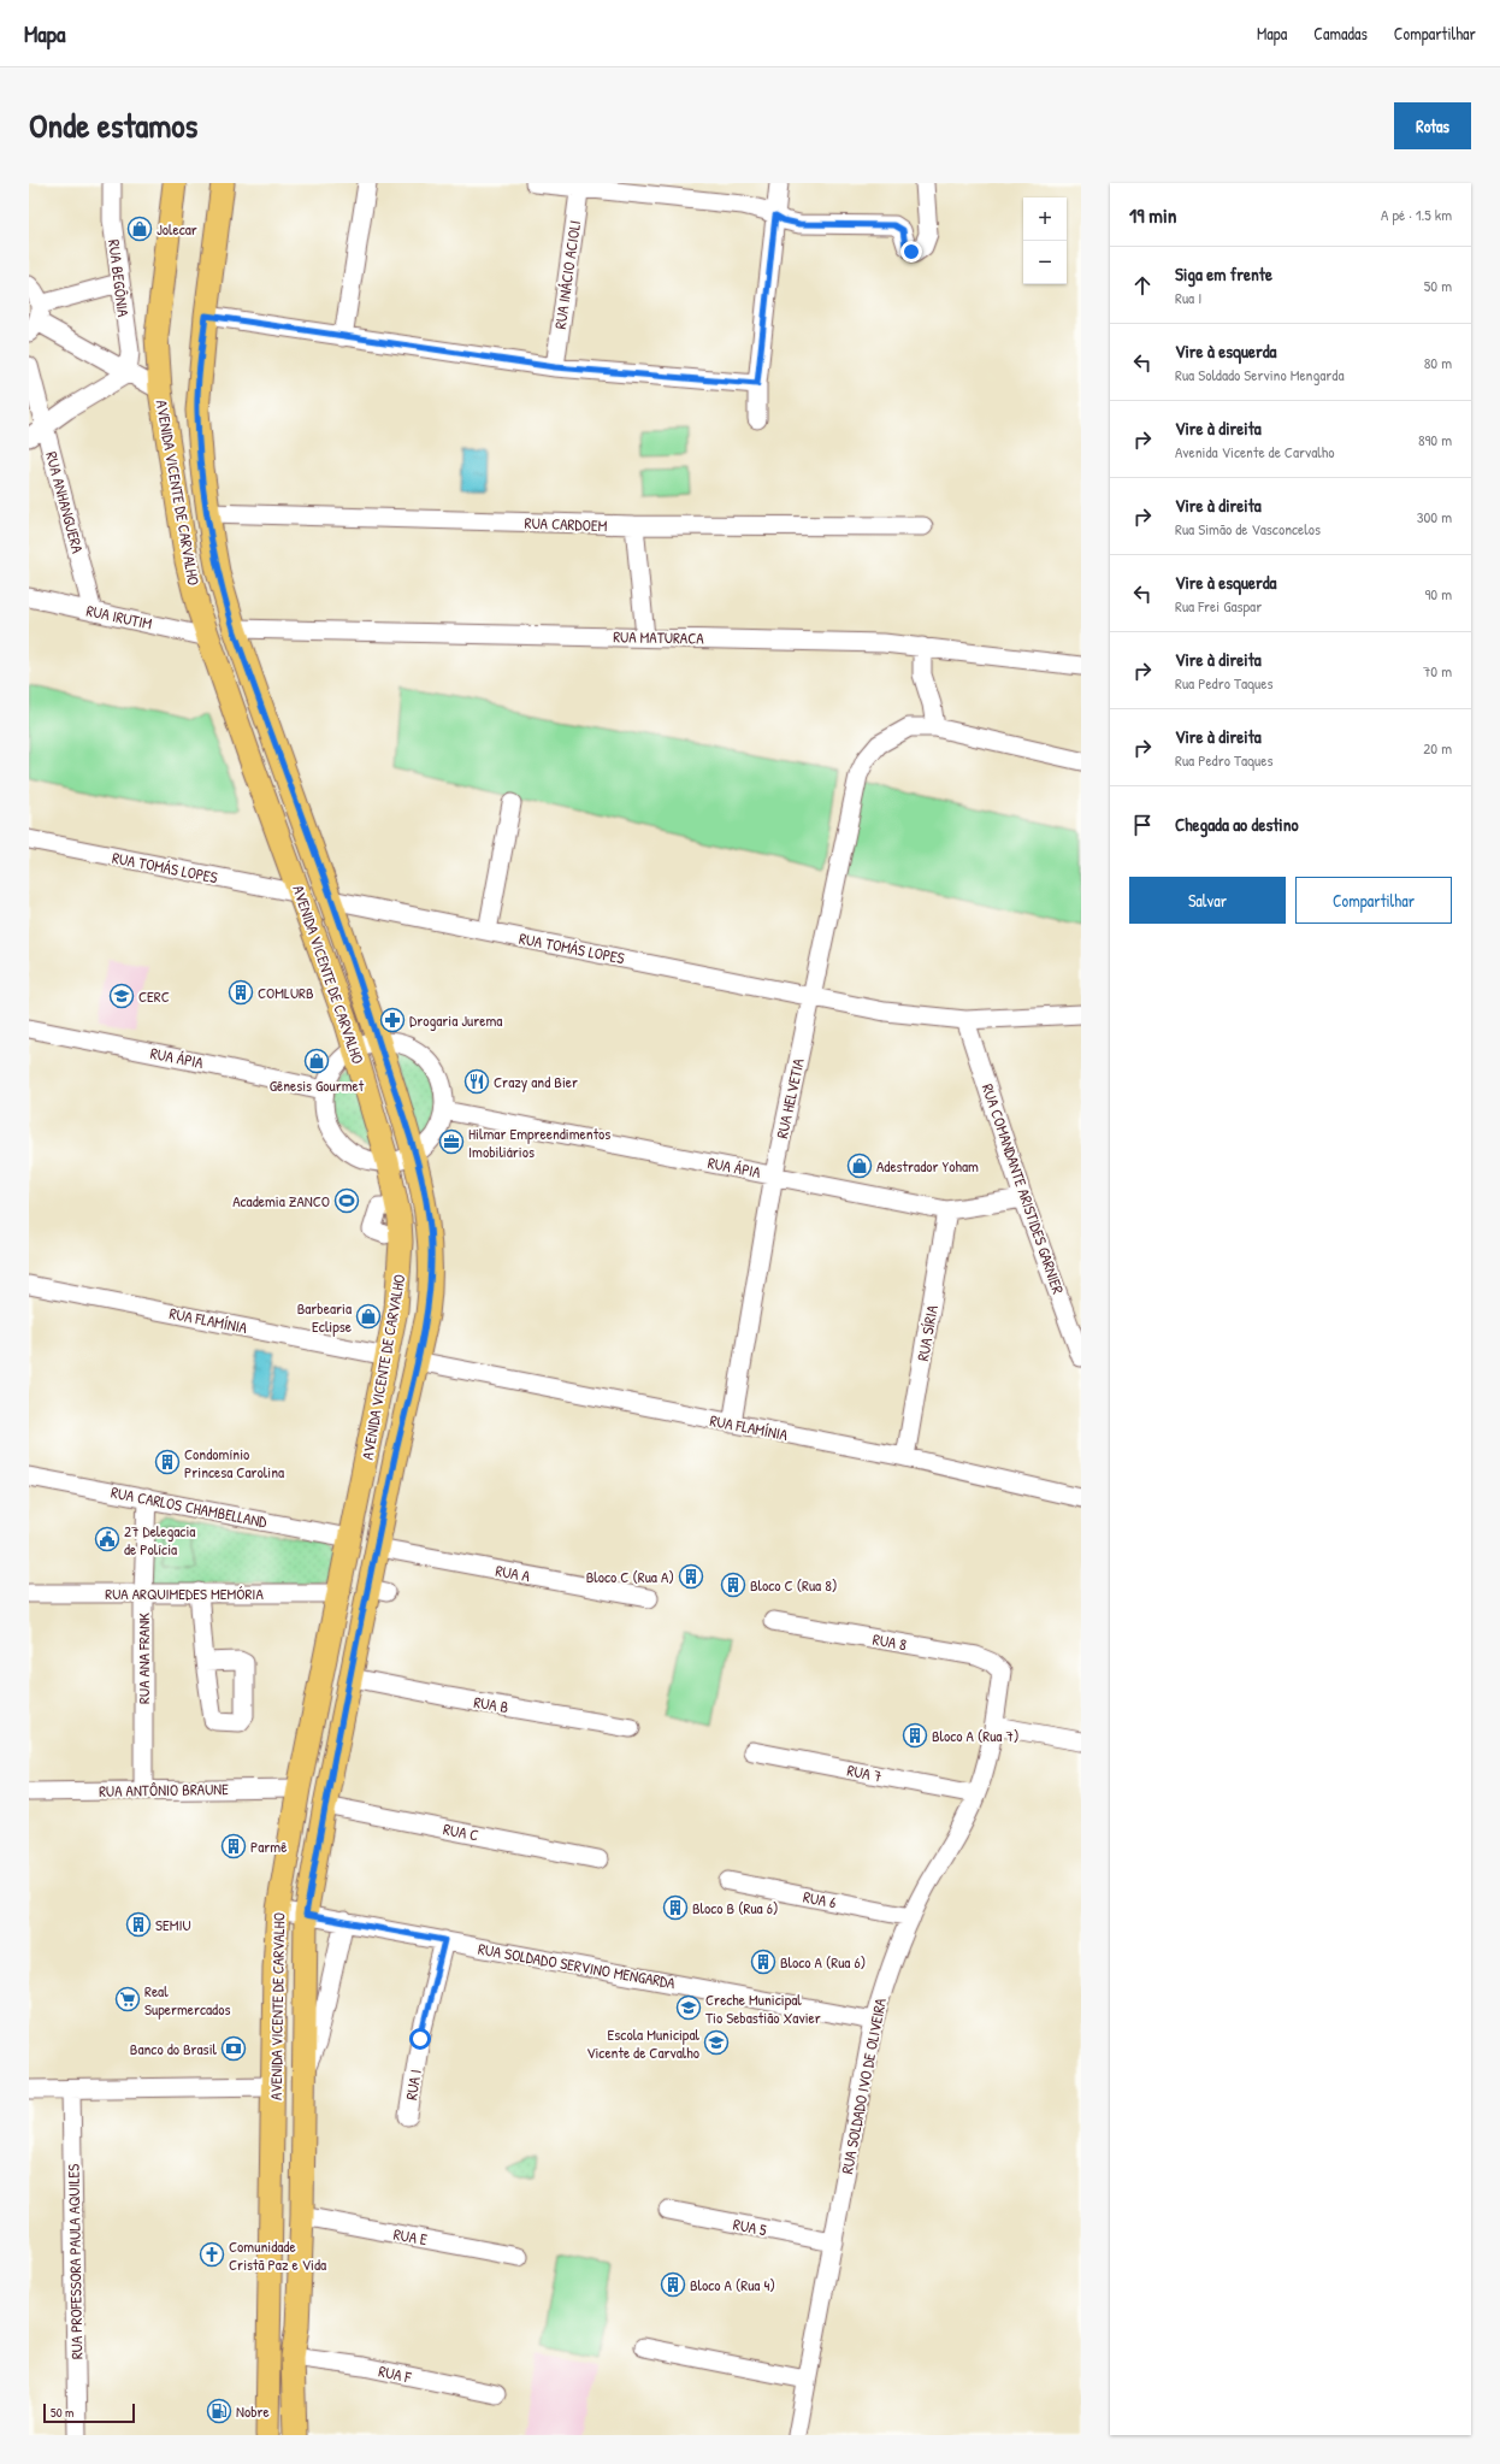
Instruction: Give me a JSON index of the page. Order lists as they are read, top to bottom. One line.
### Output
{"streets":{"main road":["AVENIDA VICENTE DE CARVALHO"],"street":["RUA INÁCIO ACIOLI","RUA BEGÔNIA","RUA ANHANGUERA","RUA CARDOEM","RUA IRUTIM","RUA MATURACA","RUA TOMÁS LOPES","RUA ÁPIA","RUA HELVETIA","RUA COMANDANTE ARISTIDES GARNIER","RUA FLAMÍNIA","RUA SÍRIA","RUA CARLOS CHAMBELLAND","RUA A","RUA ARQUIMEDES MEMÓRIA","RUA 8","RUA ANA FRANK","RUA B","RUA 7","RUA ANTÔNIO BRAUNE","RUA C","RUA 6","RUA SOLDADO SERVINO MENGARDA","RUA I","RUA SOLDADO IVO DE OLIVEIRA","RUA 5","RUA E","RUA PROFESSORA PAULA AQUILES","RUA F"]},"crossings":[["AVENIDA VICENTE DE CARVALHO","RUA CARDOEM"],["AVENIDA VICENTE DE CARVALHO","RUA IRUTIM"],["AVENIDA VICENTE DE CARVALHO","RUA MATURACA"],["AVENIDA VICENTE DE CARVALHO","RUA TOMÁS LOPES"],["AVENIDA VICENTE DE CARVALHO","RUA FLAMÍNIA"],["AVENIDA VICENTE DE CARVALHO","RUA CARLOS CHAMBELLAND"],["AVENIDA VICENTE DE CARVALHO","RUA A"],["AVENIDA VICENTE DE CARVALHO","RUA ARQUIMEDES MEMÓRIA"],["AVENIDA VICENTE DE CARVALHO","RUA B"],["AVENIDA VICENTE DE CARVALHO","RUA ANTÔNIO BRAUNE"],["AVENIDA VICENTE DE CARVALHO","RUA C"],["AVENIDA VICENTE DE CARVALHO","RUA SOLDADO SERVINO MENGARDA"],["AVENIDA VICENTE DE CARVALHO","RUA E"],["AVENIDA VICENTE DE CARVALHO","RUA F"],["RUA ANHANGUERA","RUA IRUTIM"],["RUA TOMÁS LOPES","RUA HELVETIA"],["RUA TOMÁS LOPES","RUA COMANDANTE ARISTIDES GARNIER"],["RUA ÁPIA","RUA HELVETIA"],["RUA ÁPIA","RUA COMANDANTE ARISTIDES GARNIER"],["RUA ÁPIA","RUA SÍRIA"],["RUA HELVETIA","RUA FLAMÍNIA"],["RUA FLAMÍNIA","RUA SÍRIA"],["RUA CARLOS CHAMBELLAND","RUA ANA FRANK"],["RUA ARQUIMEDES MEMÓRIA","RUA ANA FRANK"],["RUA 8","RUA SOLDADO IVO DE OLIVEIRA"],["RUA ANA FRANK","RUA ANTÔNIO BRAUNE"],["RUA 7","RUA SOLDADO IVO DE OLIVEIRA"],["RUA 6","RUA SOLDADO IVO DE OLIVEIRA"],["RUA SOLDADO SERVINO MENGARDA","RUA I"],["RUA SOLDADO SERVINO MENGARDA","RUA SOLDADO IVO DE OLIVEIRA"],["RUA SOLDADO IVO DE OLIVEIRA","RUA 5"]],"places":{"shop":["Jolecar","Gênesis Gourmet","Adestrador Yoham","Barbearia Eclipse"],"building":["COMLURB","Condomínio Princesa Carolina","Bloco C (Rua A)","Bloco C (Rua 8)","Bloco A (Rua 7)","Parmê","Bloco B (Rua 6)","SEMIU","Bloco A (Rua 6)","Bloco A (Rua 4)"],"school or university":["CERC","Creche Municipal Tio Sebastião Xavier","Escola Municipal Vicente de Carvalho"],"pharmacy":["Drogaria Jurema"],"restaurant":["Crazy and Bier"],"office":["Hilmar Empreendimentos Imobiliários"],"sports":["Academia ZANCO"],"public building":["27 Delegacia de Polícia"],"supermarket":["Real Supermercados"],"bank":["Banco do Brasil"],"church":["Comunidade Cristã Paz e Vida"],"fuel station":["Nobre"]},"scale_bar":"50 m","page":{"header":"Mapa","nav":["Mapa","Camadas","Compartilhar"],"title":"Onde estamos","buttons":["Rotas",["Salvar","Compartilhar"]],"heading":["19 min","A pé · 1.5 km"],"map_buttons":["+","−"],"list":[["Siga em frente","Rua I","50 m"],["Vire à esquerda","Rua Soldado Servino Mengarda","80 m"],["Vire à direita","Avenida Vicente de Carvalho","890 m"],["Vire à direita","Rua Simão de Vasconcelos","300 m"],["Vire à esquerda","Rua Frei Gaspar","90 m"],["Vire à direita","Rua Pedro Taques","70 m"],["Vire à direita","Rua Pedro Taques","20 m"],"Chegada ao destino"],"scale":"50 m"}}
